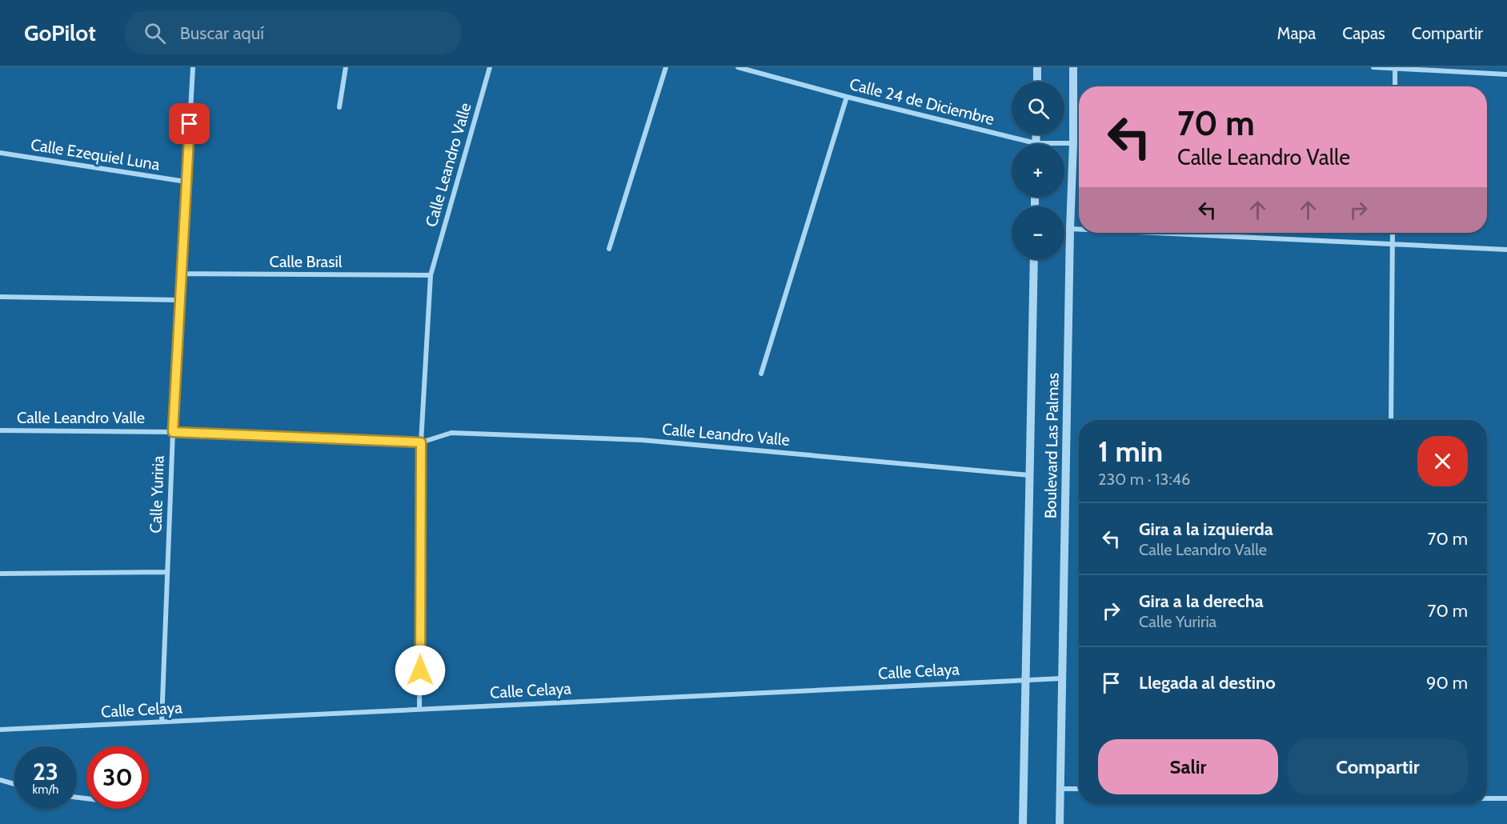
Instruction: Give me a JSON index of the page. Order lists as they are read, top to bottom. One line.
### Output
{"streets":{"street":["Calle 24 de Diciembre","Calle Ezequiel Luna","Calle Leandro Valle","Calle Brasil","Boulevard Las Palmas","Calle Yuriria","Calle Celaya"]},"crossings":[["Calle 24 de Diciembre","Boulevard Las Palmas"],["Calle Ezequiel Luna","Calle Yuriria"],["Calle Leandro Valle","Calle Brasil"],["Calle Leandro Valle","Boulevard Las Palmas"],["Calle Leandro Valle","Calle Yuriria"],["Calle Leandro Valle","Calle Celaya"],["Calle Brasil","Calle Yuriria"],["Boulevard Las Palmas","Calle Celaya"],["Calle Yuriria","Calle Celaya"]],"page":{"header":"GoPilot","search":"Buscar aquí","nav":["Mapa","Capas","Compartir"],"map_buttons":["+","−"],"turn":["70 m","Calle Leandro Valle"],"heading":["1 min","230 m · 13:46"],"list":[{"name":"Gira a la izquierda","note":"Calle Leandro Valle","value":"70 m"},{"name":"Gira a la derecha","note":"Calle Yuriria","value":"70 m"},{"name":"Llegada al destino","value":"90 m"}],"buttons":["Salir","Compartir"],"speed":"23 km/h","limit":"30"}}
